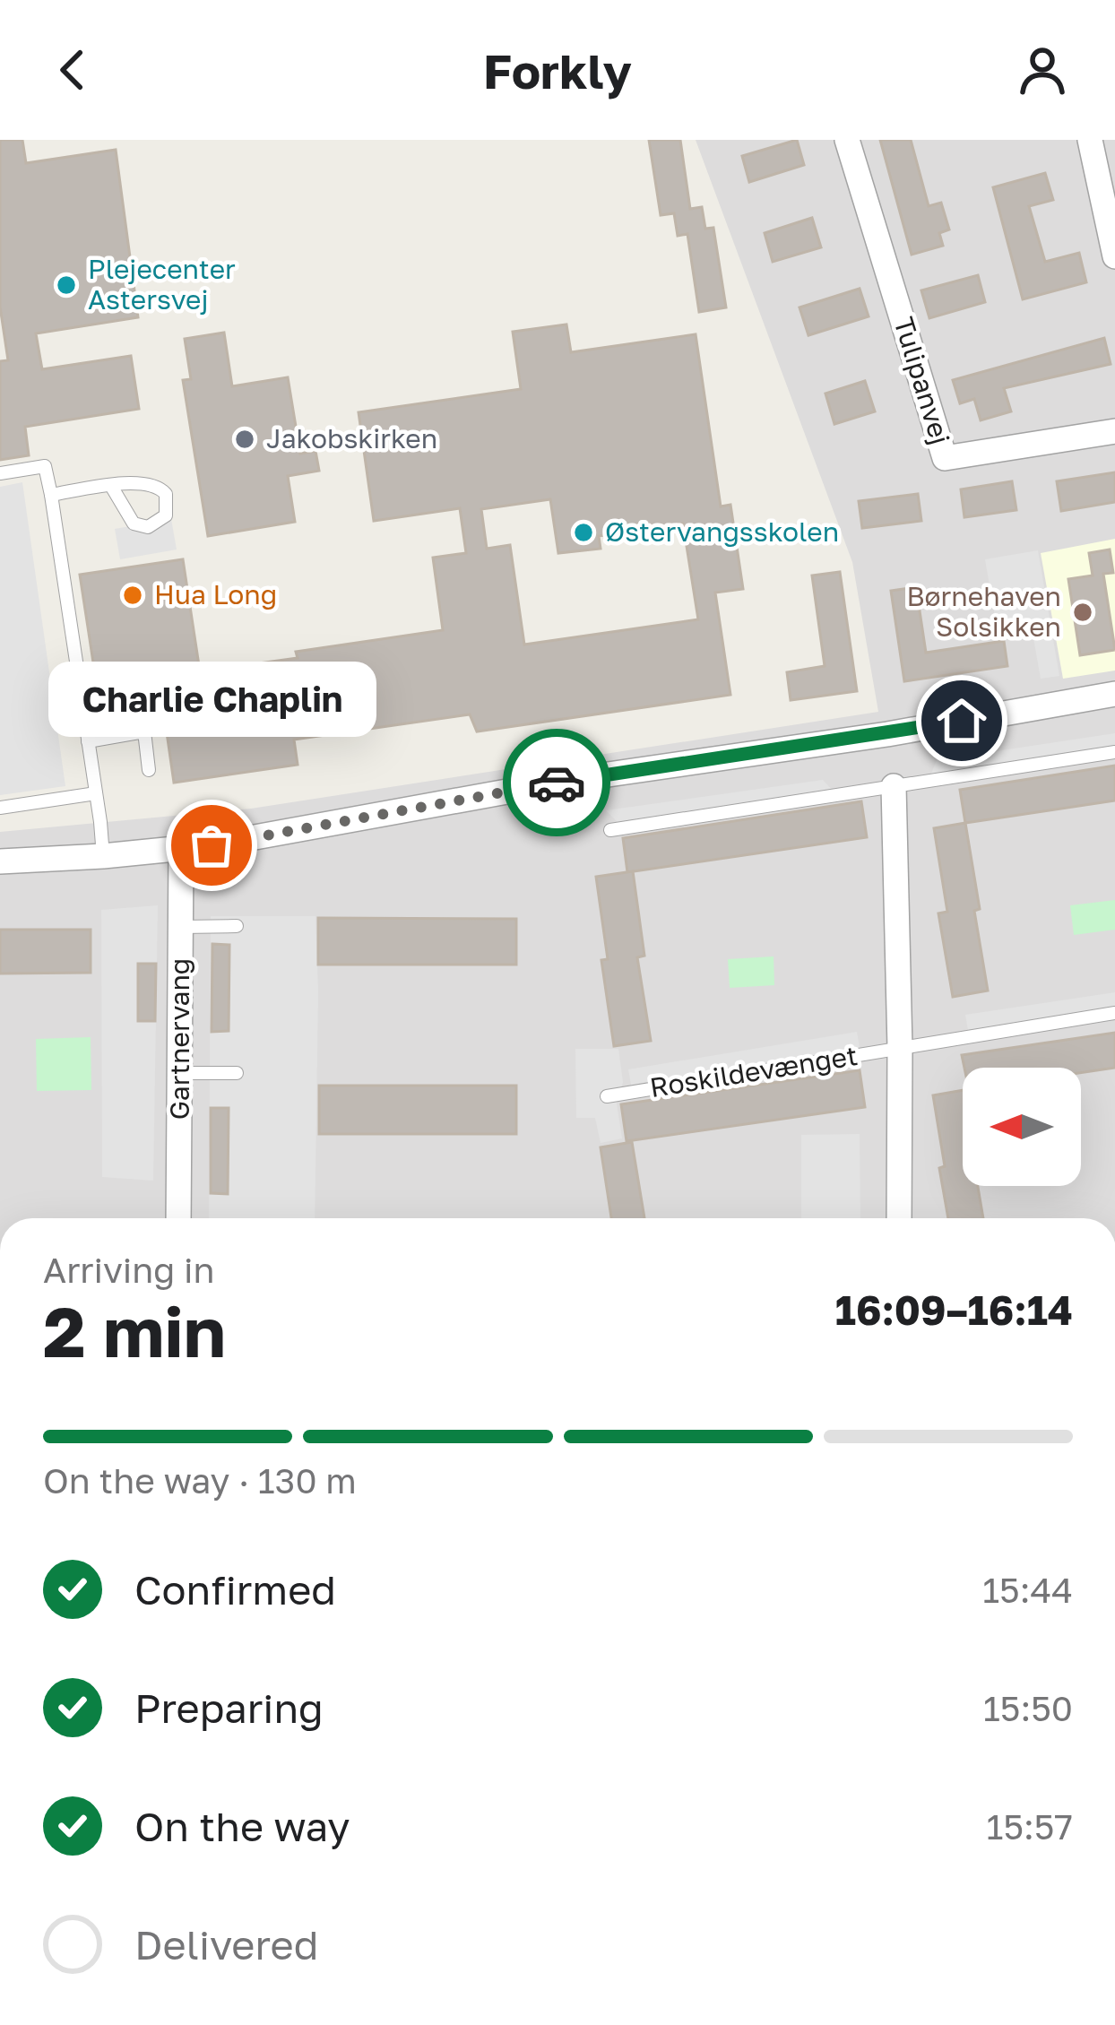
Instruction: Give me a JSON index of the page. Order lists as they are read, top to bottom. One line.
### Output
{"streets":{"street":["Tulipanvej","Gartnervang","Roskildevænget"]},"places":["Plejecenter Astersvej","Jakobskirken","Østervangsskolen","Hua Long","Børnehaven Solsikken","Charlie Chaplin"],"north":"left","page":{"header":"Forkly","bubble":"Charlie Chaplin","heading":["2 min","Arriving in","16:09–16:14"],"bar":"On the way · 130 m","list":[["Confirmed","15:44"],["Preparing","15:50"],["On the way","15:57"],"Delivered"]}}
